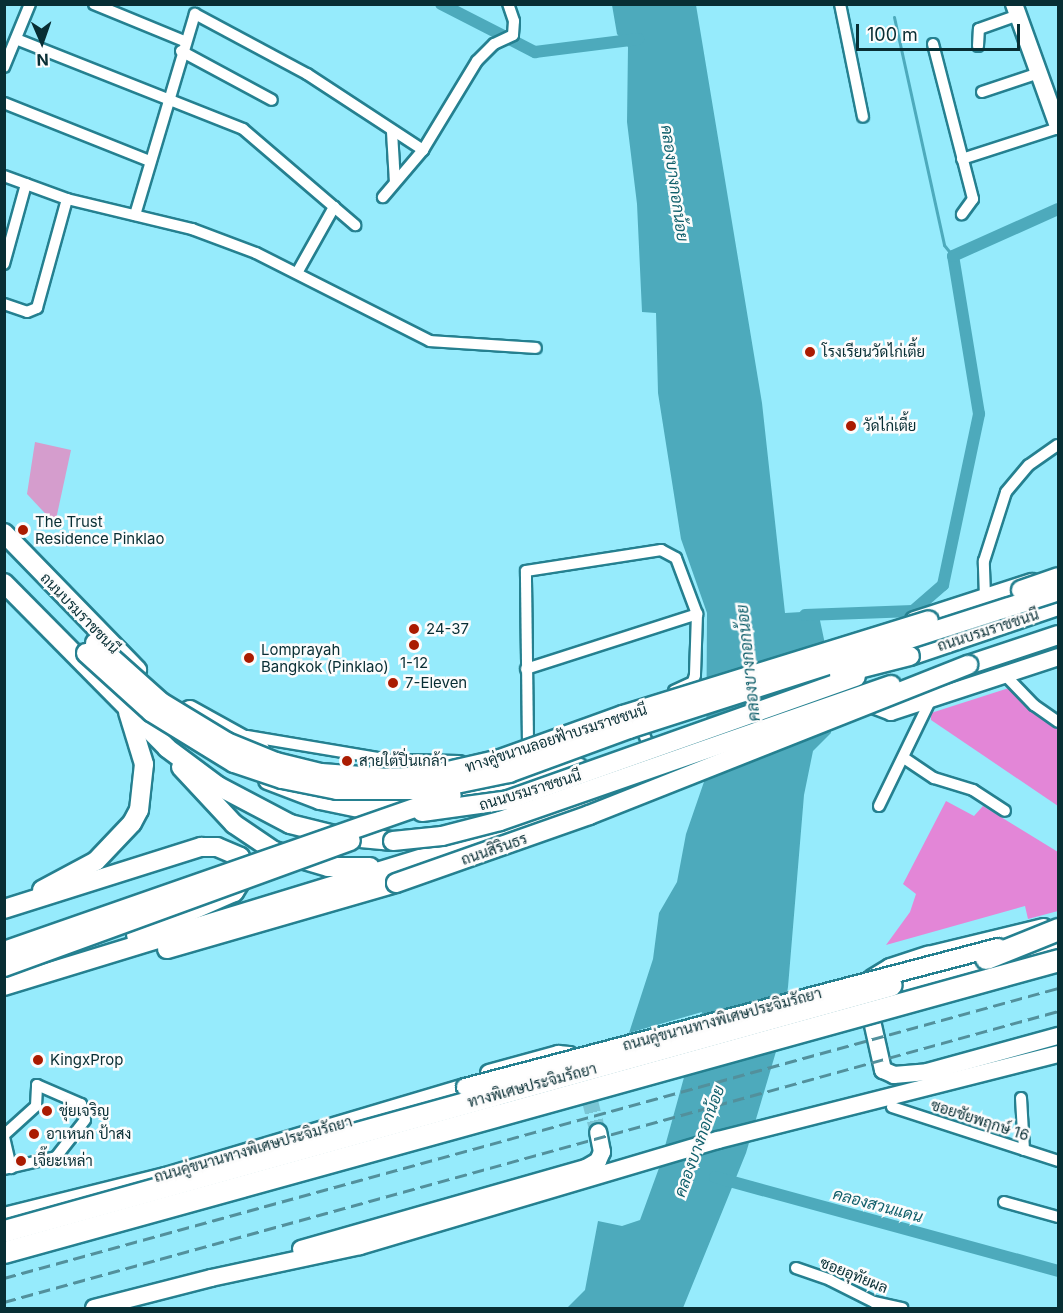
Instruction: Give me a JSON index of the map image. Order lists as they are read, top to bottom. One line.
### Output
{"streets":{"highway":["ทางพิเศษประจิมรัถยา"],"main road":["ถนนบรมราชชนนี","ทางคู่ขนานลอยฟ้าบรมราชชนนี","ถนนสิรินธร","ถนนคู่ขนานทางพิเศษประจิมรัถยา"],"street":["ซอยชัยพฤกษ์ 16","ซอยอุทัยผล"]},"crossings":[["ถนนบรมราชชนนี","ถนนสิรินธร"],["ถนนคู่ขนานทางพิเศษประจิมรัถยา","ทางพิเศษประจิมรัถยา"]],"water":["คลองบางกอกน้อย","คลองสวนแดน"],"places":["โรงเรียนวัดไก่เตี้ย","วัดไก่เตี้ย","The Trust Residence Pinklao","24-37","1-12","Lomprayah Bangkok (Pinklao)","7-Eleven","สายใต้ปิ่นเกล้า","KingxProp","ชุ่ยเจริญ","อาเหนก ป้าสง","เจี๊ยะเหล่า"],"scale_bar":"100 m","north":"bottom"}
